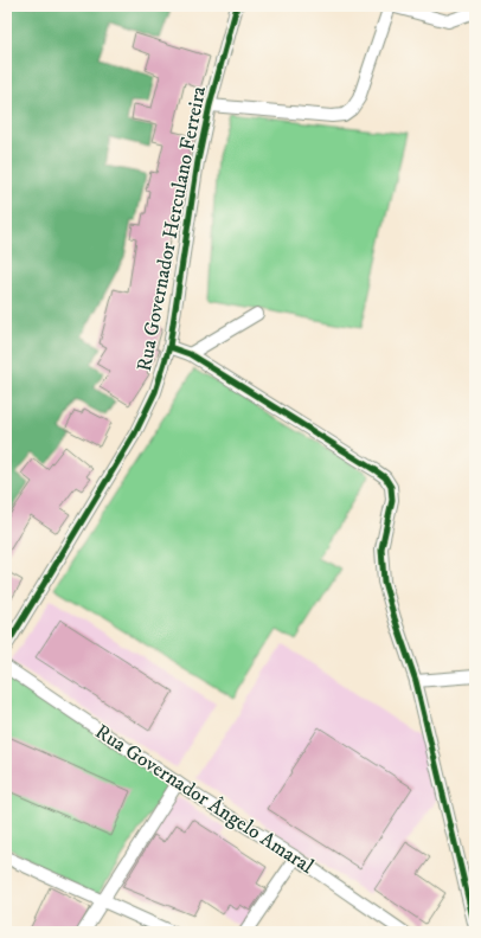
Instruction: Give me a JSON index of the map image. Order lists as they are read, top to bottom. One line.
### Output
{"streets":{"street":["Rua Governador Herculano Ferreira","Rua Governador Ângelo Amaral"]}}
